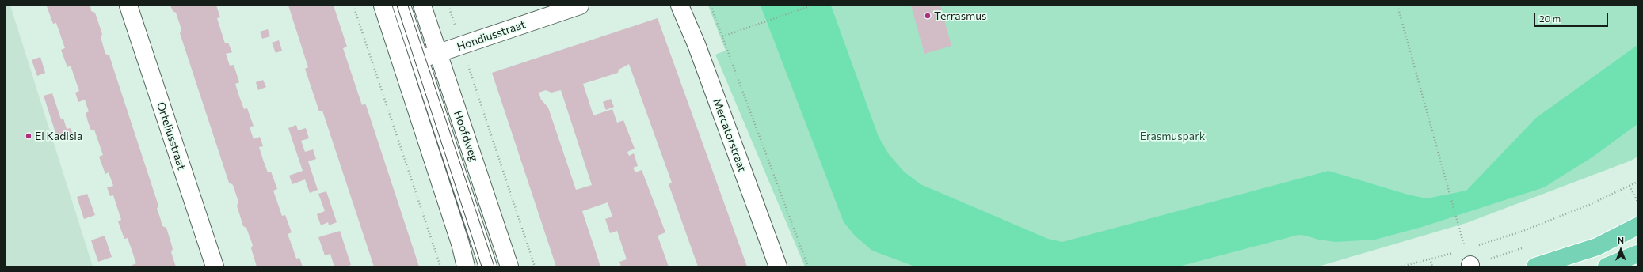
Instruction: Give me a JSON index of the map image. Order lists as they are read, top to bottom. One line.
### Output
{"streets":{"street":["Hondiusstraat","Mercatorstraat","Orteliusstraat","Hoofdweg"]},"crossings":[["Hondiusstraat","Hoofdweg"]],"parks":["Erasmuspark"],"places":["Terrasmus","El Kadisia"],"scale_bar":"20 m","north":"top"}
